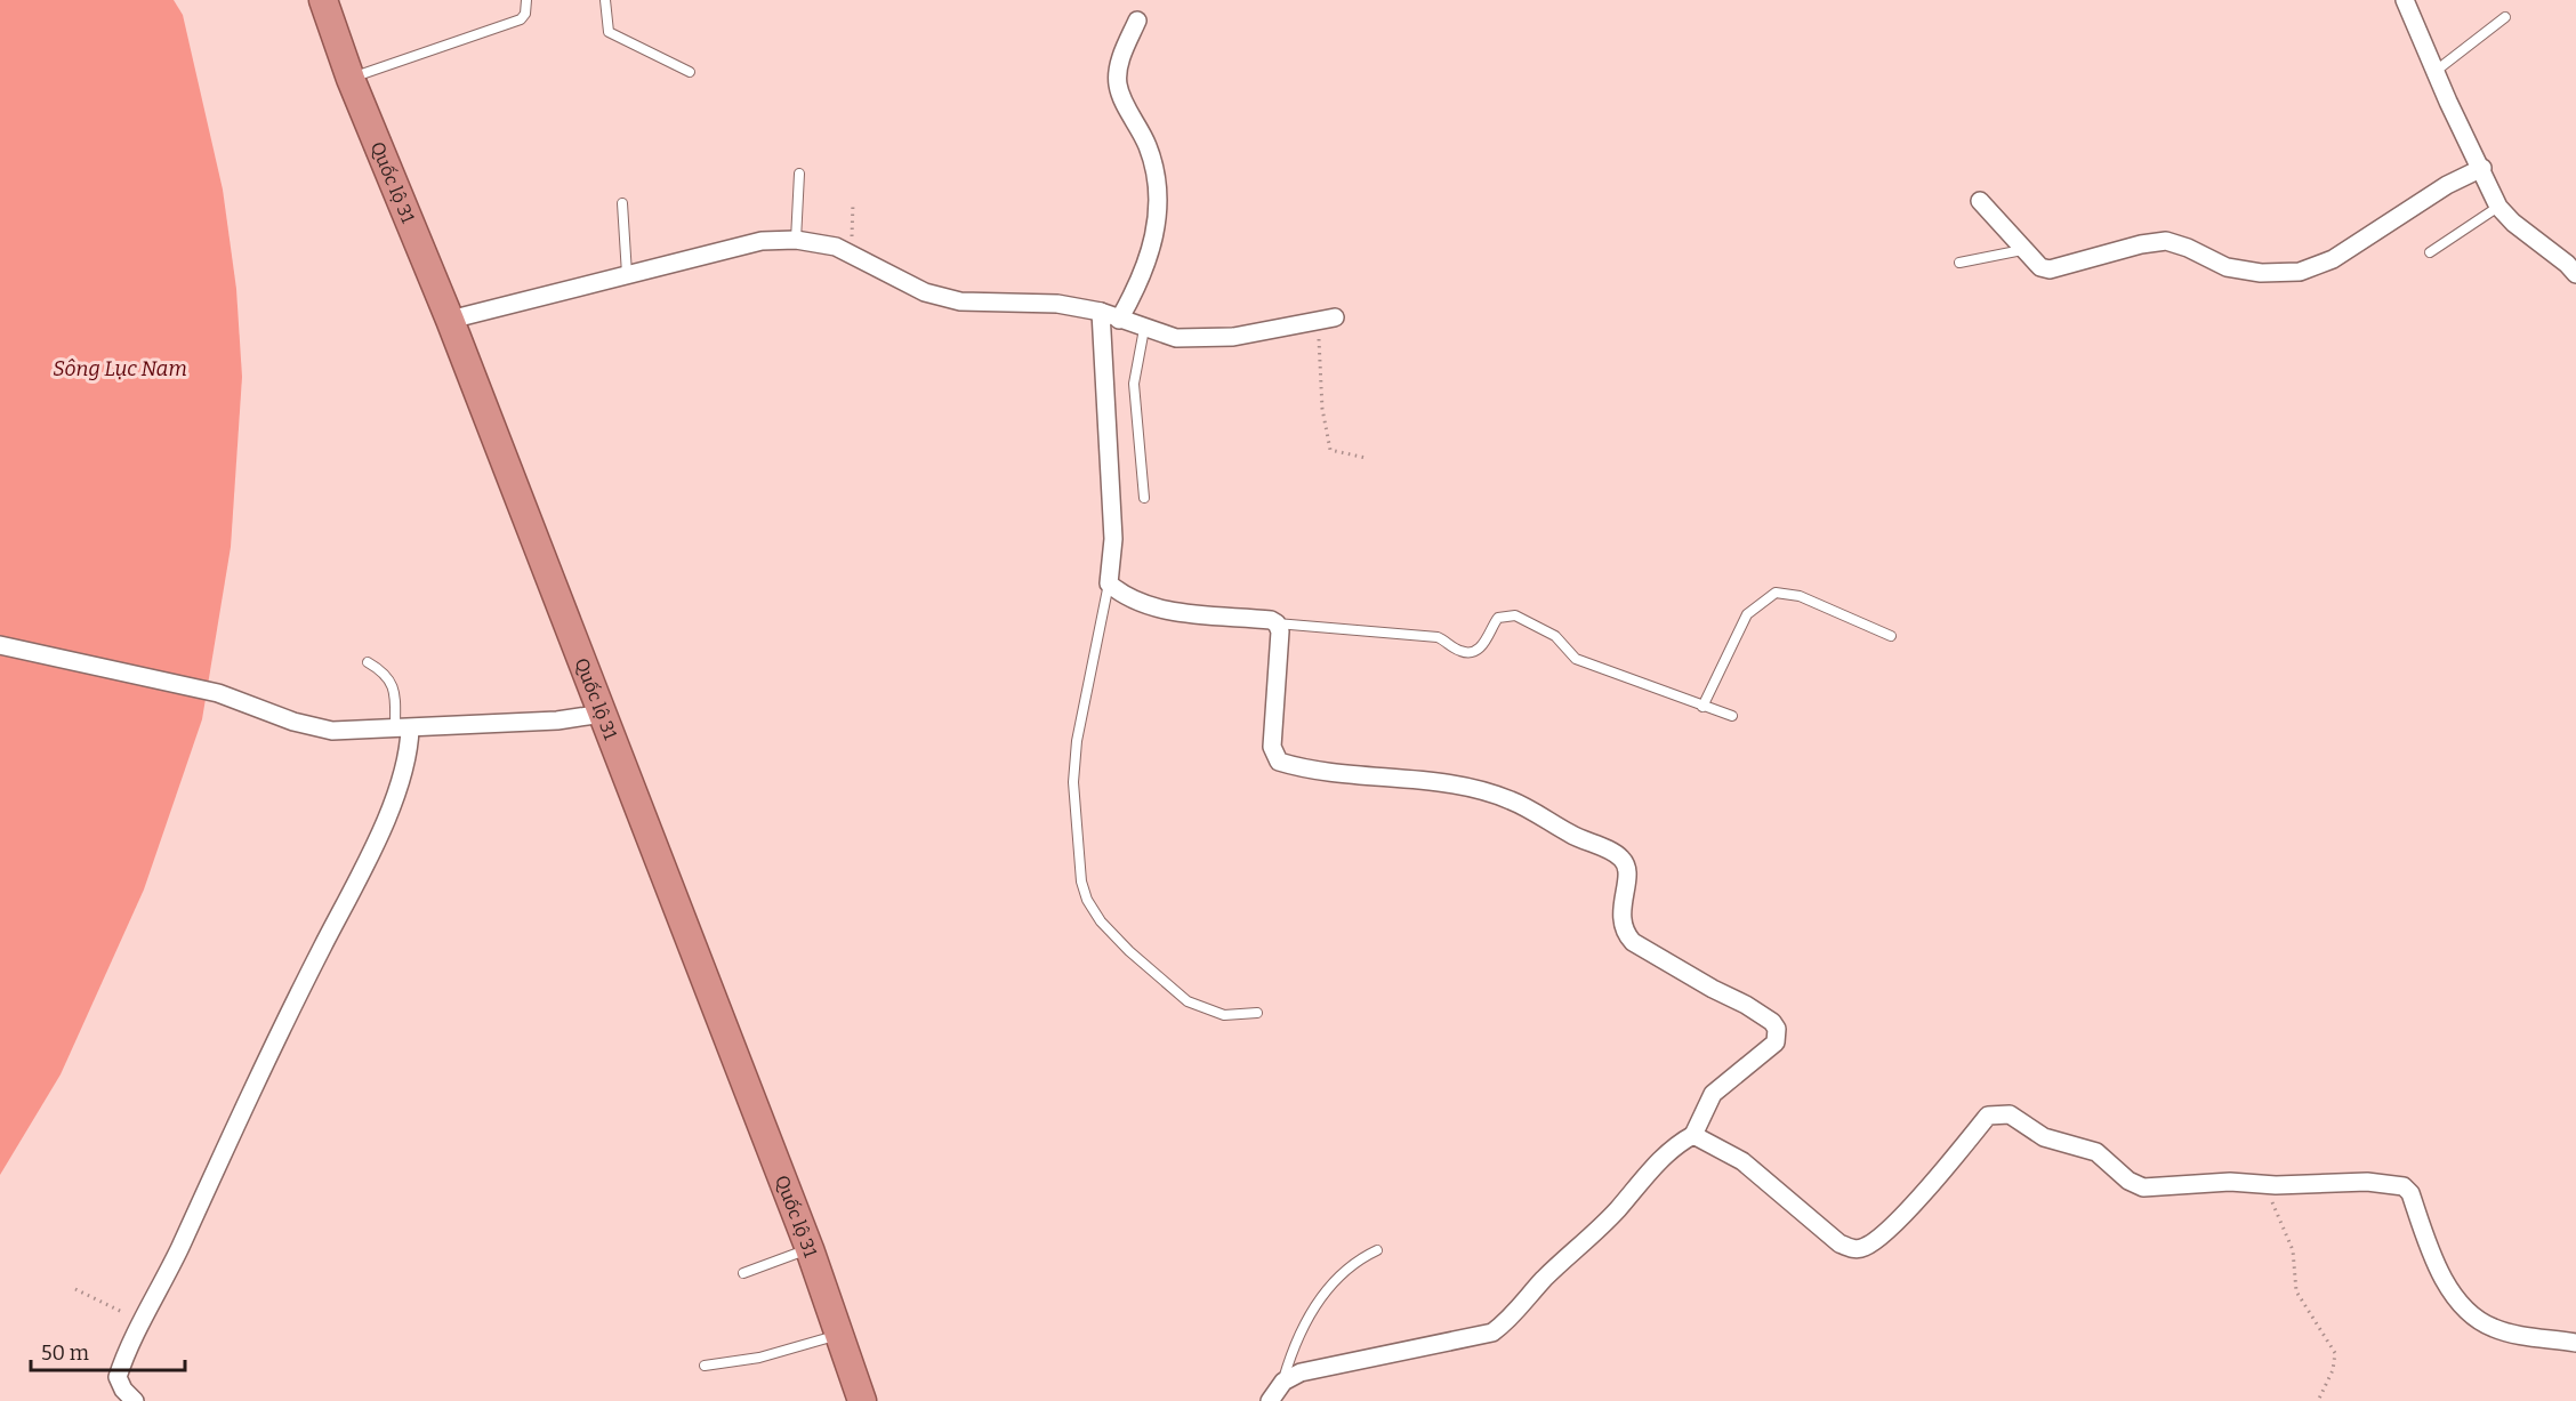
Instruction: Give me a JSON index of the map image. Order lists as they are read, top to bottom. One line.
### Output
{"streets":{"highway":["Quốc lộ 31"]},"water":["Sông Lục Nam"],"scale_bar":"50 m"}
